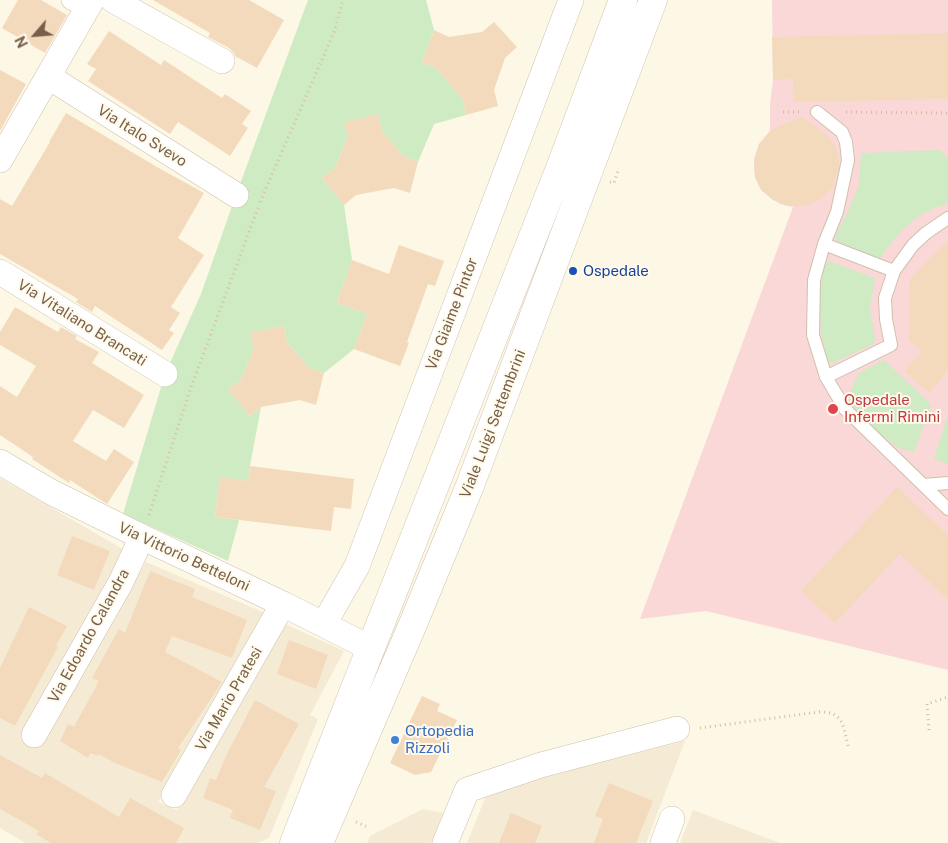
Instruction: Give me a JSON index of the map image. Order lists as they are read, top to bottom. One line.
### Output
{"streets":{"main road":["Viale Luigi Settembrini"],"street":["Via Italo Svevo","Via Giaime Pintor","Via Vitaliano Brancati","Via Vittorio Betteloni","Via Edoardo Calandra","Via Mario Pratesi"]},"crossings":[["Via Giaime Pintor","Via Vittorio Betteloni"],["Viale Luigi Settembrini","Via Vittorio Betteloni"],["Via Vittorio Betteloni","Via Edoardo Calandra"],["Via Vittorio Betteloni","Via Mario Pratesi"]],"places":["Ospedale","Ospedale Infermi Rimini","Ortopedia Rizzoli"],"north":"bottom left"}
